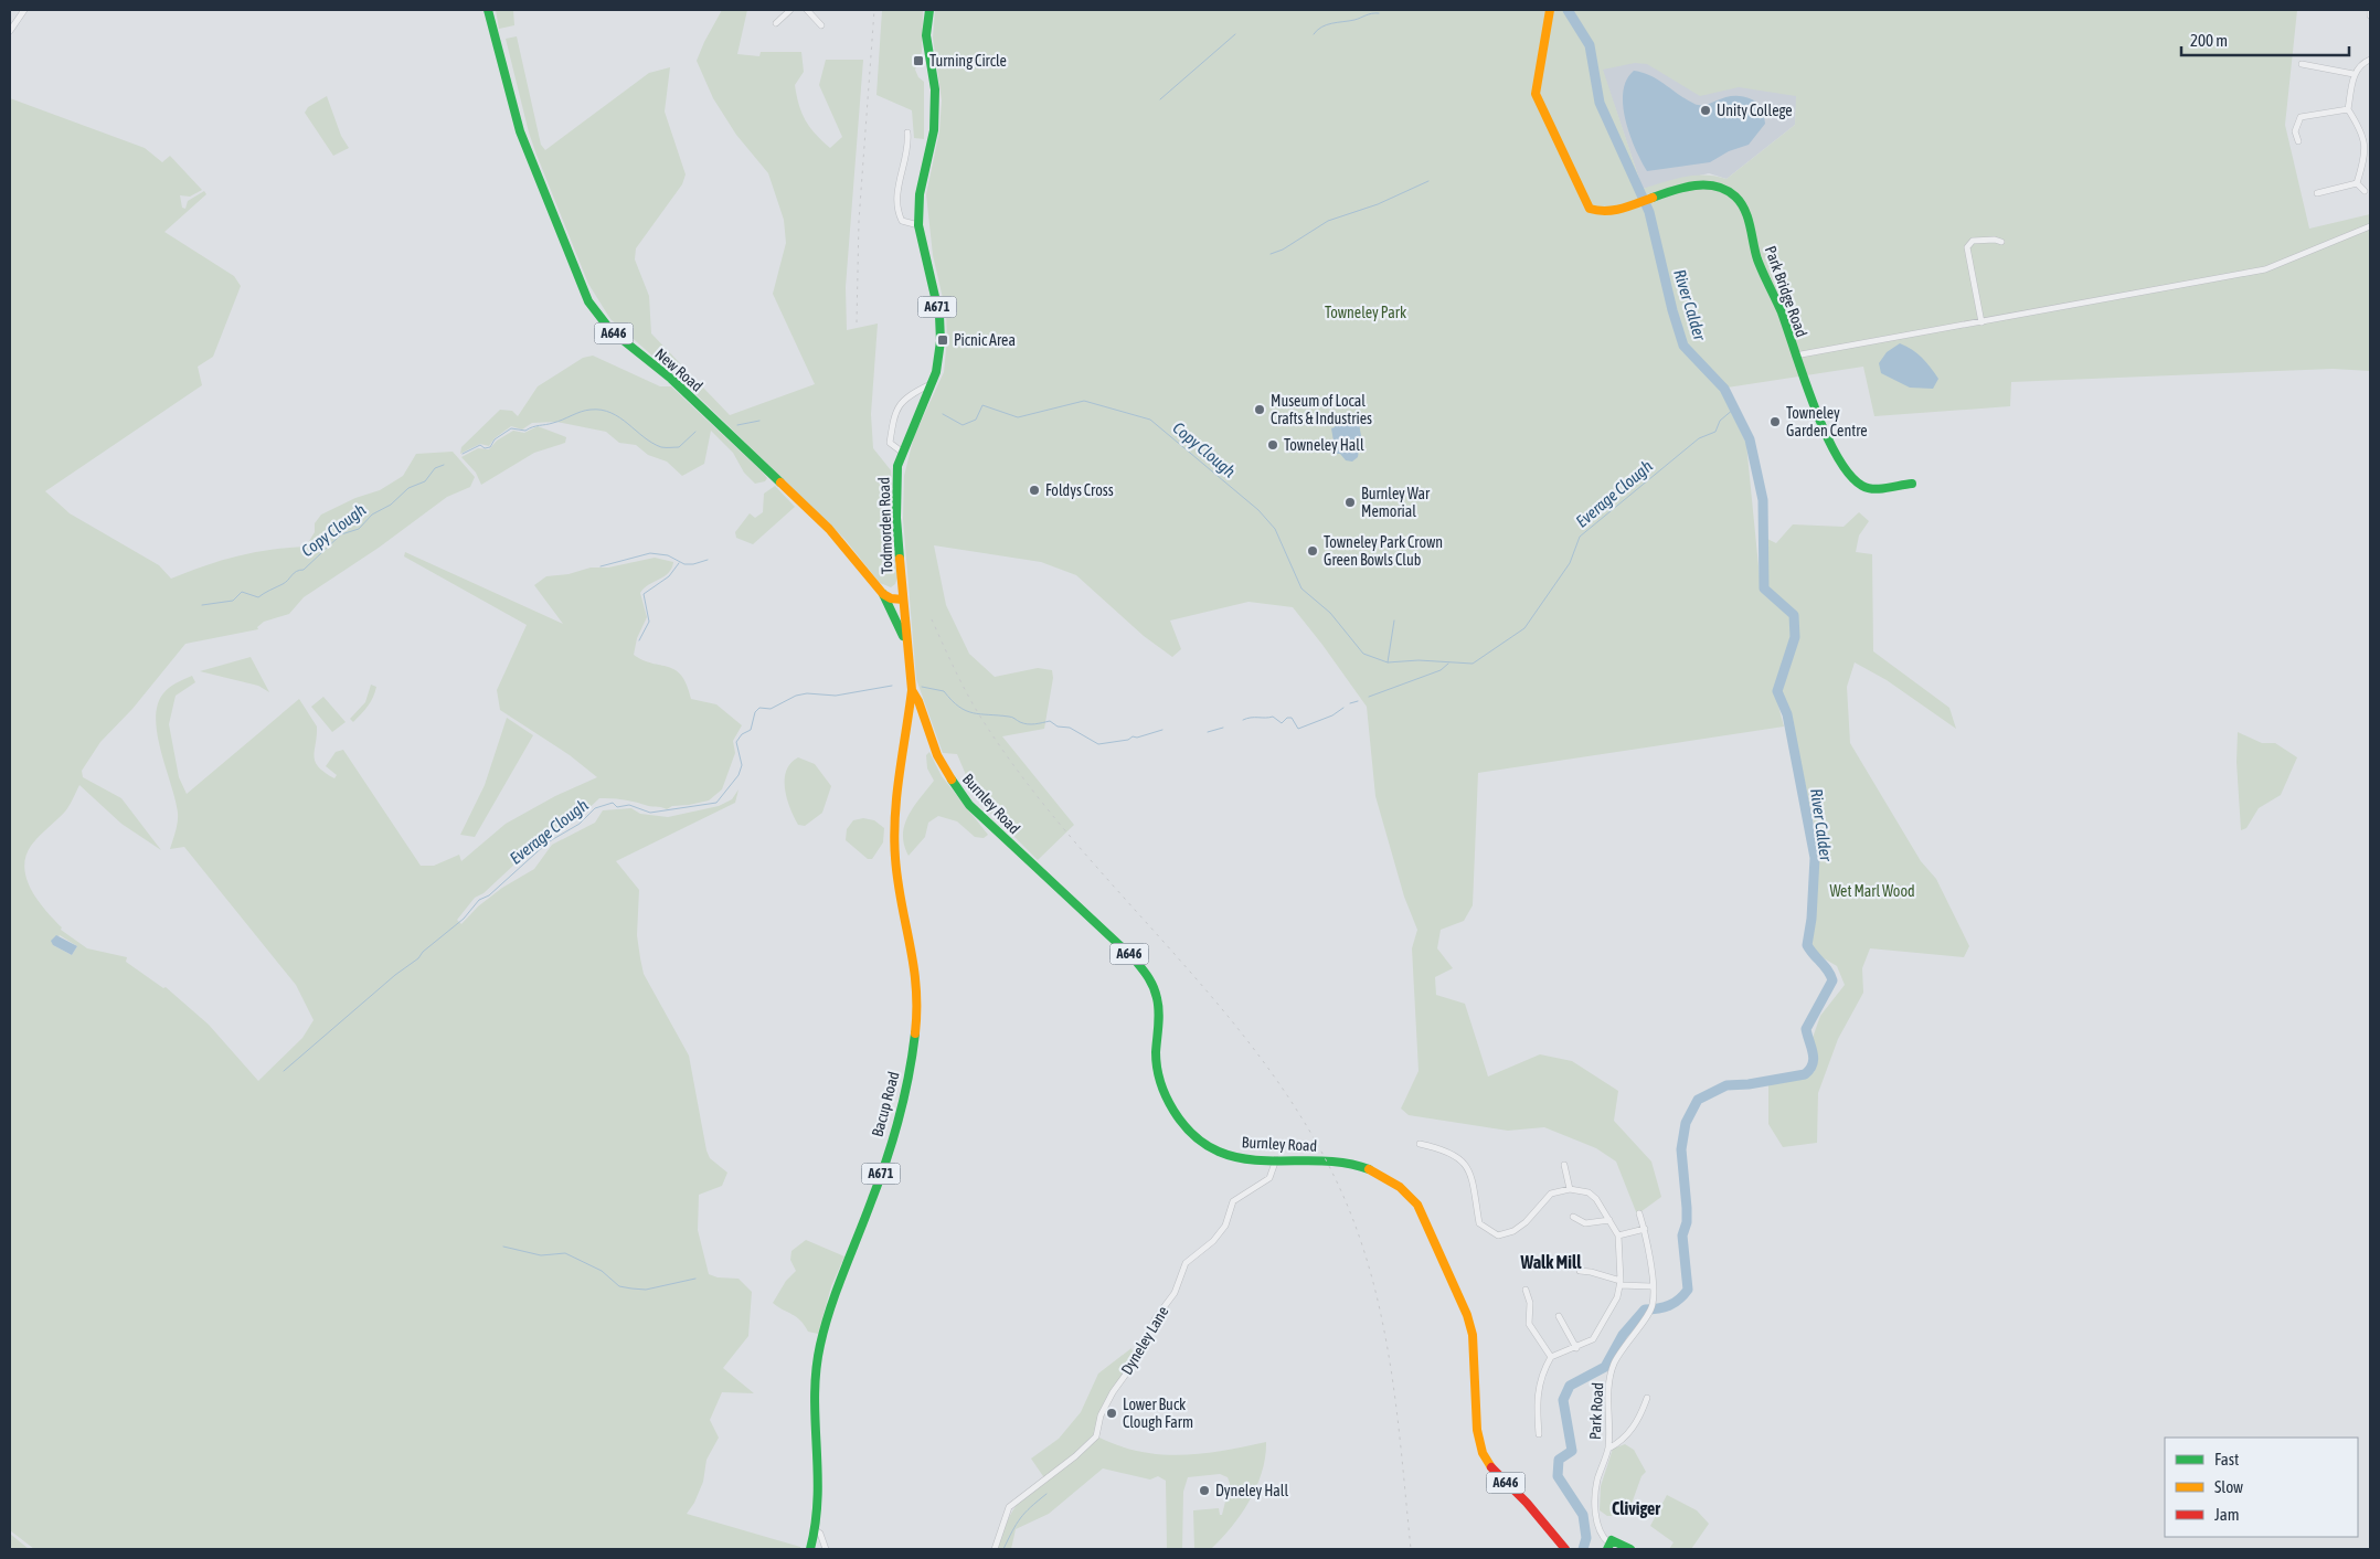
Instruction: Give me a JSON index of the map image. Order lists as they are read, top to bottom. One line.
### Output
{"streets":{"main road":["Park Bridge Road","A671","A646","New Road","Todmorden Road","Burnley Road","Bacup Road"],"street":["Dyneley Lane","Park Road"]},"crossings":[["New Road","Todmorden Road"],["Todmorden Road","Burnley Road"],["Todmorden Road","Bacup Road"],["Burnley Road","Bacup Road"],["Burnley Road","Dyneley Lane"]],"districts":["Walk Mill","Cliviger"],"water":["River Calder","Copy Clough","Everage Clough"],"parks":["Towneley Park","Wet Marl Wood"],"places":{"transit":["Turning Circle","Picnic Area"],"other":["Unity College","Museum of Local Crafts & Industries","Towneley Garden Centre","Towneley Hall","Foldys Cross","Burnley War Memorial","Towneley Park Crown Green Bowls Club","Lower Buck Clough Farm","Dyneley Hall"]},"legend":["Fast","Slow","Jam"],"scale_bar":"200 m"}
